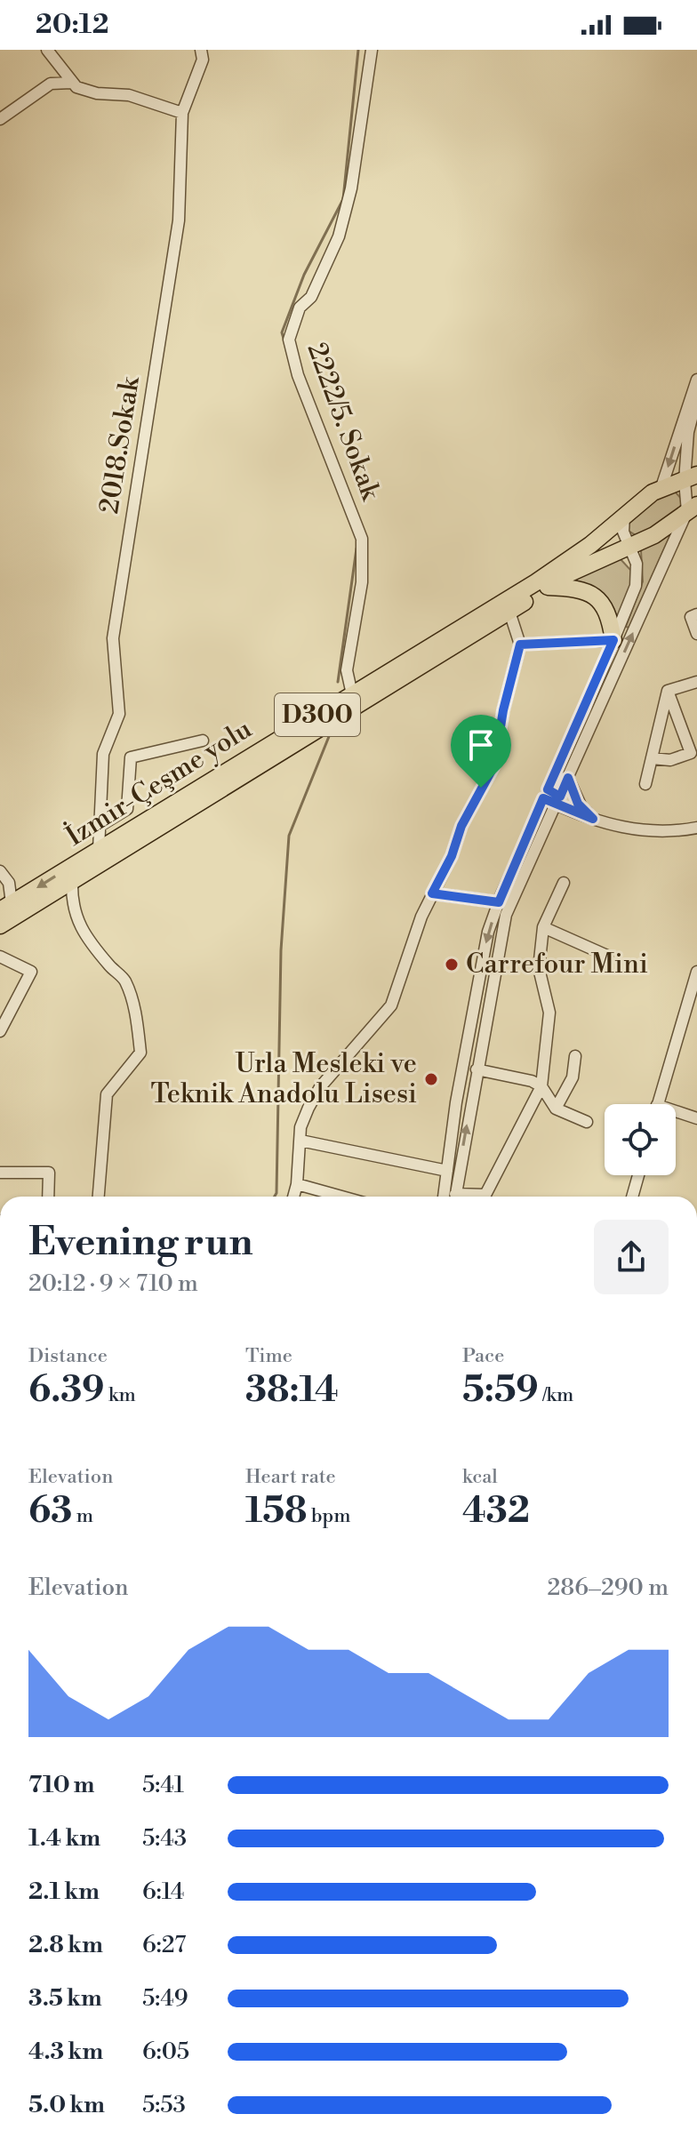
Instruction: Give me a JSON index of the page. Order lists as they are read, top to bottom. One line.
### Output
{"streets":{"highway":["D300","İzmir-Çeşme yolu"],"street":["2222/5. Sokak","2018.Sokak"]},"crossings":[["2222/5. Sokak","İzmir-Çeşme yolu"],["2018.Sokak","İzmir-Çeşme yolu"],["D300","İzmir-Çeşme yolu"]],"places":["Carrefour Mini","Urla Mesleki ve Teknik Anadolu Lisesi"],"page":{"status":"20:12","heading":["Evening run","20:12 · 9 × 710 m"],"stats":[["Distance","6.39 km"],["Time","38:14"],["Pace","5:59 /km"],["Elevation","63 m"],["Heart rate","158 bpm"],["kcal","432"]],"chart":["Elevation","286–290 m"],"list":[{"name":"710 m","note":"5:41"},{"name":"1.4 km","note":"5:43"},{"name":"2.1 km","note":"6:14"},{"name":"2.8 km","note":"6:27"},{"name":"3.5 km","note":"5:49"},{"name":"4.3 km","note":"6:05"},{"name":"5.0 km","note":"5:53"}]}}
